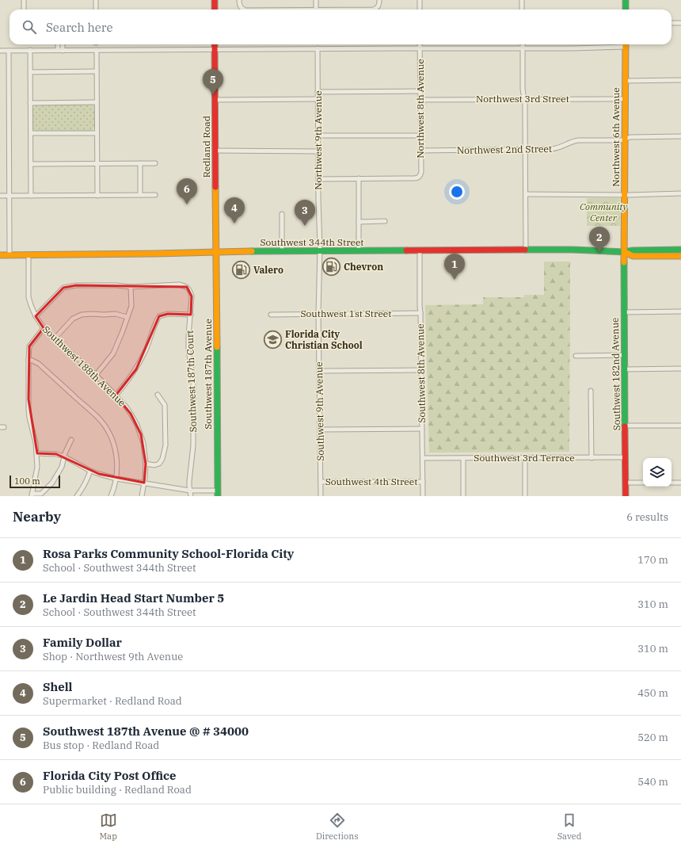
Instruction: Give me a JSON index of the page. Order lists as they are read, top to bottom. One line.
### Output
{"streets":{"street":["Northwest 3rd Street","Northwest 8th Avenue","Northwest 6th Avenue","Northwest 9th Avenue","Redland Road","Northwest 2nd Street","Southwest 344th Street","Southwest 1st Street","Southwest 188th Avenue","Southwest 8th Avenue","Southwest 187th Avenue","Southwest 182nd Avenue","Southwest 187th Court","Southwest 9th Avenue","Southwest 3rd Terrace","Southwest 4th Street"]},"crossings":[["Northwest 3rd Street","Northwest 8th Avenue"],["Northwest 3rd Street","Northwest 6th Avenue"],["Northwest 8th Avenue","Northwest 2nd Street"],["Northwest 6th Avenue","Northwest 2nd Street"],["Northwest 6th Avenue","Southwest 344th Street"],["Northwest 6th Avenue","Southwest 182nd Avenue"],["Northwest 9th Avenue","Southwest 344th Street"],["Northwest 9th Avenue","Southwest 9th Avenue"],["Redland Road","Southwest 344th Street"],["Redland Road","Southwest 187th Avenue"],["Southwest 344th Street","Southwest 188th Avenue"],["Southwest 344th Street","Southwest 8th Avenue"],["Southwest 344th Street","Southwest 187th Avenue"],["Southwest 344th Street","Southwest 182nd Avenue"],["Southwest 344th Street","Southwest 9th Avenue"],["Southwest 1st Street","Southwest 8th Avenue"],["Southwest 1st Street","Southwest 9th Avenue"],["Southwest 8th Avenue","Southwest 3rd Terrace"],["Southwest 8th Avenue","Southwest 4th Street"],["Southwest 182nd Avenue","Southwest 3rd Terrace"],["Southwest 9th Avenue","Southwest 4th Street"]],"parks":["Community Center"],"places":{"fuel station":["Chevron","Valero"],"school or university":["Florida City Christian School"]},"scale_bar":"100 m","page":{"search":"Search here","pins":["5","6","4","3","2","1"],"scale":"100 m","heading":["Nearby","6 results"],"list":[{"mark":"1","name":"Rosa Parks Community School-Florida City","note":"School · Southwest 344th Street","value":"170 m"},{"mark":"2","name":"Le Jardin Head Start Number 5","note":"School · Southwest 344th Street","value":"310 m"},{"mark":"3","name":"Family Dollar","note":"Shop · Northwest 9th Avenue","value":"310 m"},{"mark":"4","name":"Shell","note":"Supermarket · Redland Road","value":"450 m"},{"mark":"5","name":"Southwest 187th Avenue @ # 34000","note":"Bus stop · Redland Road","value":"520 m"},{"mark":"6","name":"Florida City Post Office","note":"Public building · Redland Road","value":"540 m"}],"nav":["Map","Directions","Saved"]}}
